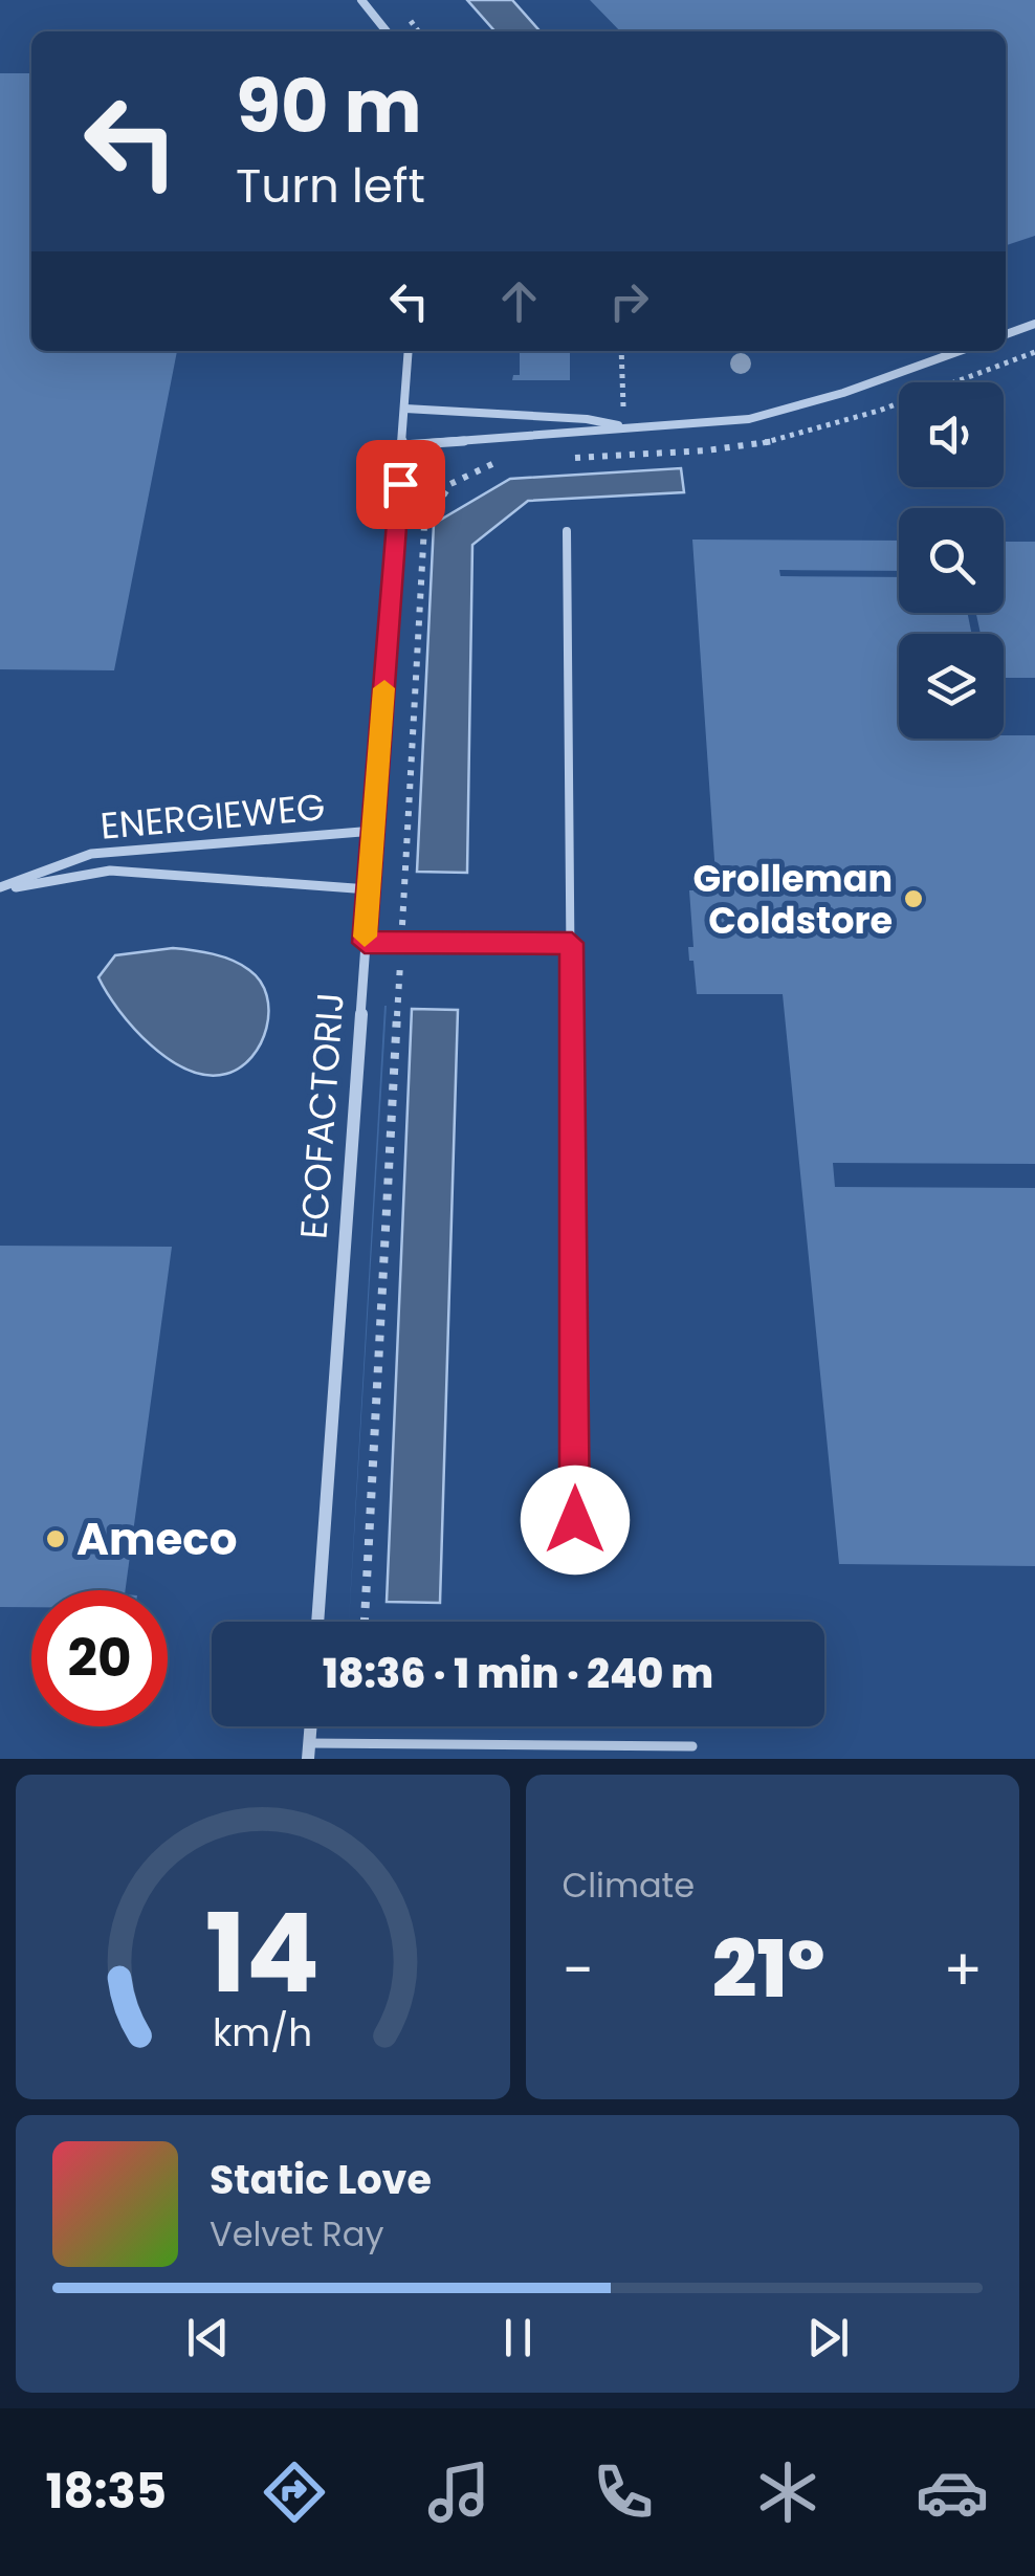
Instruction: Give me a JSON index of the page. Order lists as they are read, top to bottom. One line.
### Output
{"streets":{"street":["ENERGIEWEG","ECOFACTORIJ"]},"crossings":[["ENERGIEWEG","ECOFACTORIJ"]],"places":["Grolleman Coldstore","Ameco"],"page":{"turn":["90 m","Turn left"],"limit":"20","trip":"18:36 · 1 min · 240 m","tile":"Climate","heat":["−","21°","+"],"song":["Static Love","Velvet Ray"],"tabs":"18:35","gauge":["14","km/h"]}}
